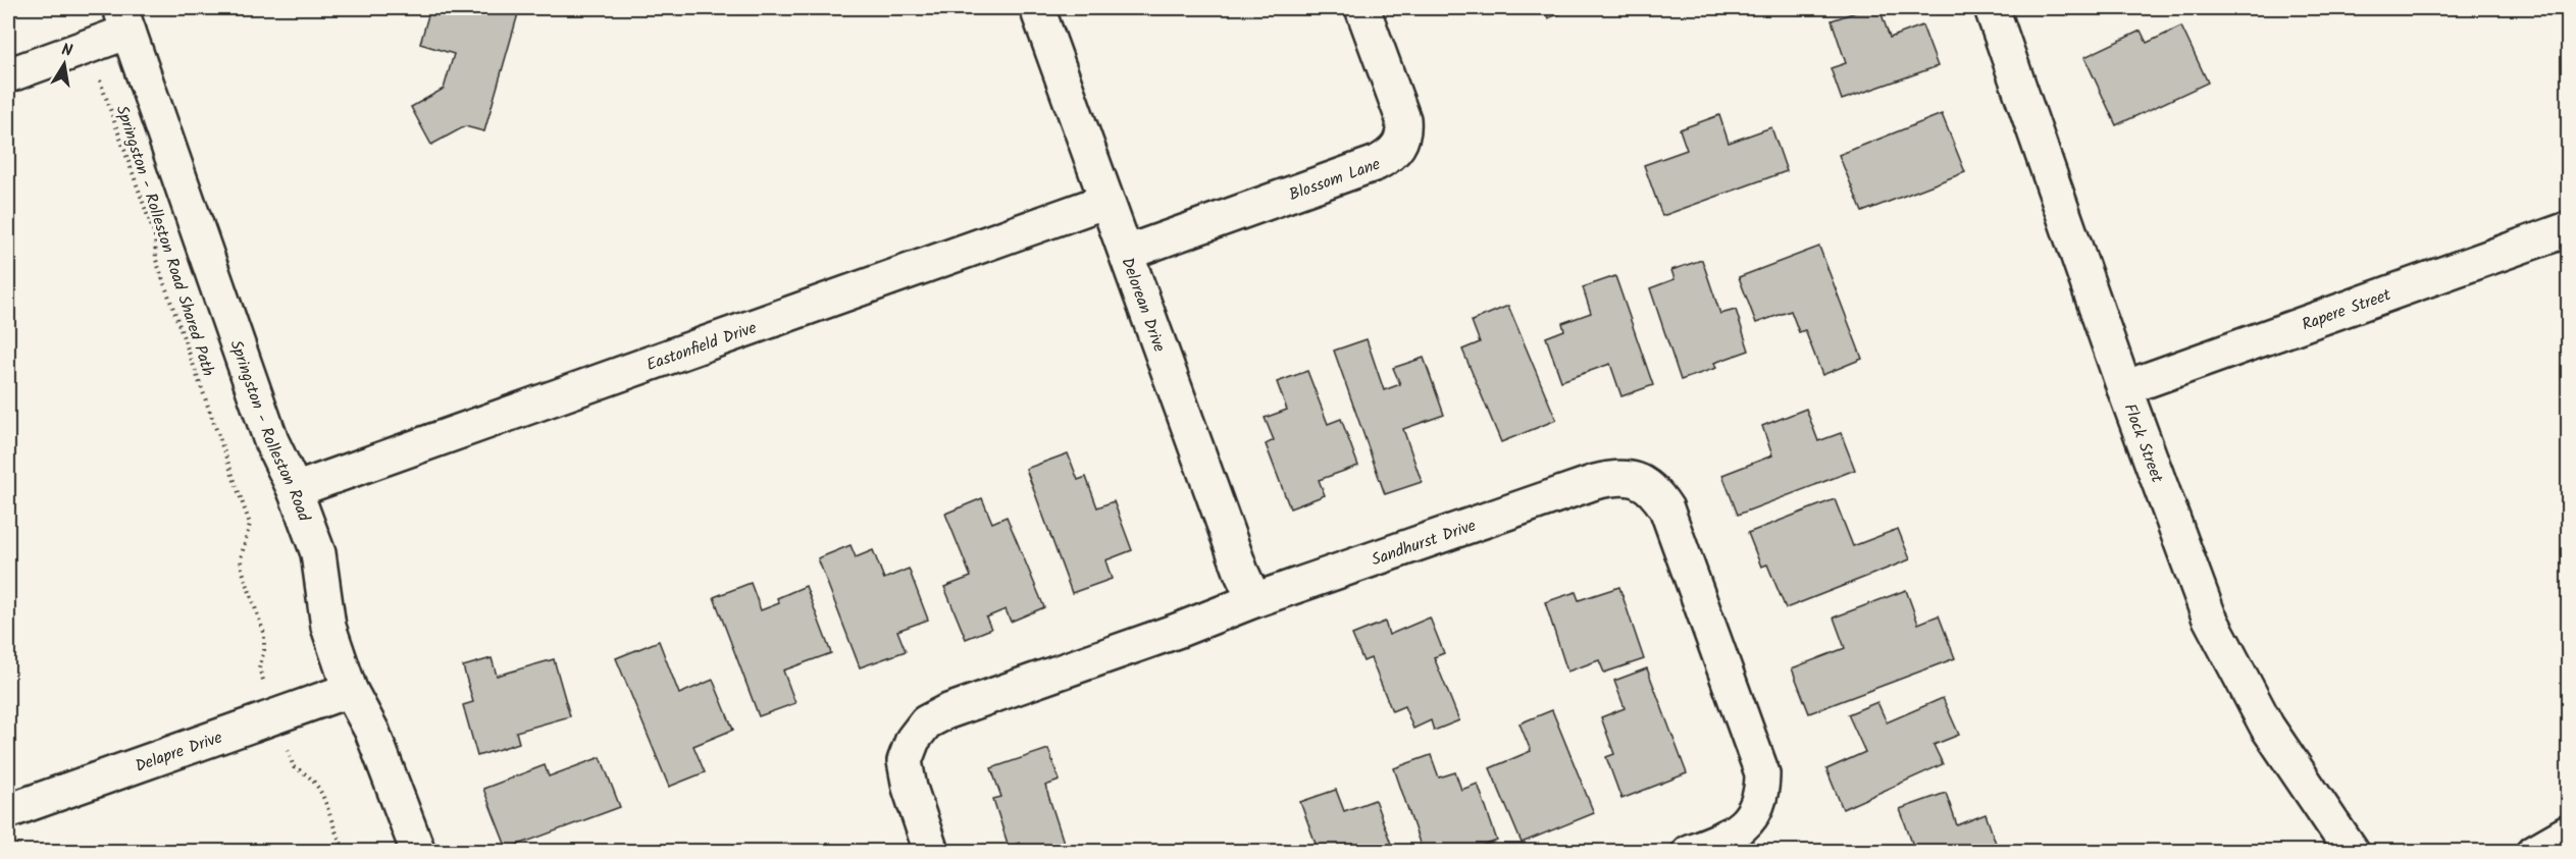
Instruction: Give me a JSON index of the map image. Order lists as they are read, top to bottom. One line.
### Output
{"streets":{"street":["Blossom Lane","Delorean Drive","Rapere Street","Eastonfield Drive","Springston - Rolleston Road","Flock Street","Sandhurst Drive","Delapre Drive"],"path":["Springston - Rolleston Road Shared Path"]},"crossings":[["Blossom Lane","Delorean Drive"],["Springston - Rolleston Road Shared Path","Delapre Drive"],["Delorean Drive","Eastonfield Drive"],["Delorean Drive","Sandhurst Drive"],["Rapere Street","Flock Street"],["Eastonfield Drive","Springston - Rolleston Road"],["Springston - Rolleston Road","Delapre Drive"]],"north":"top"}
